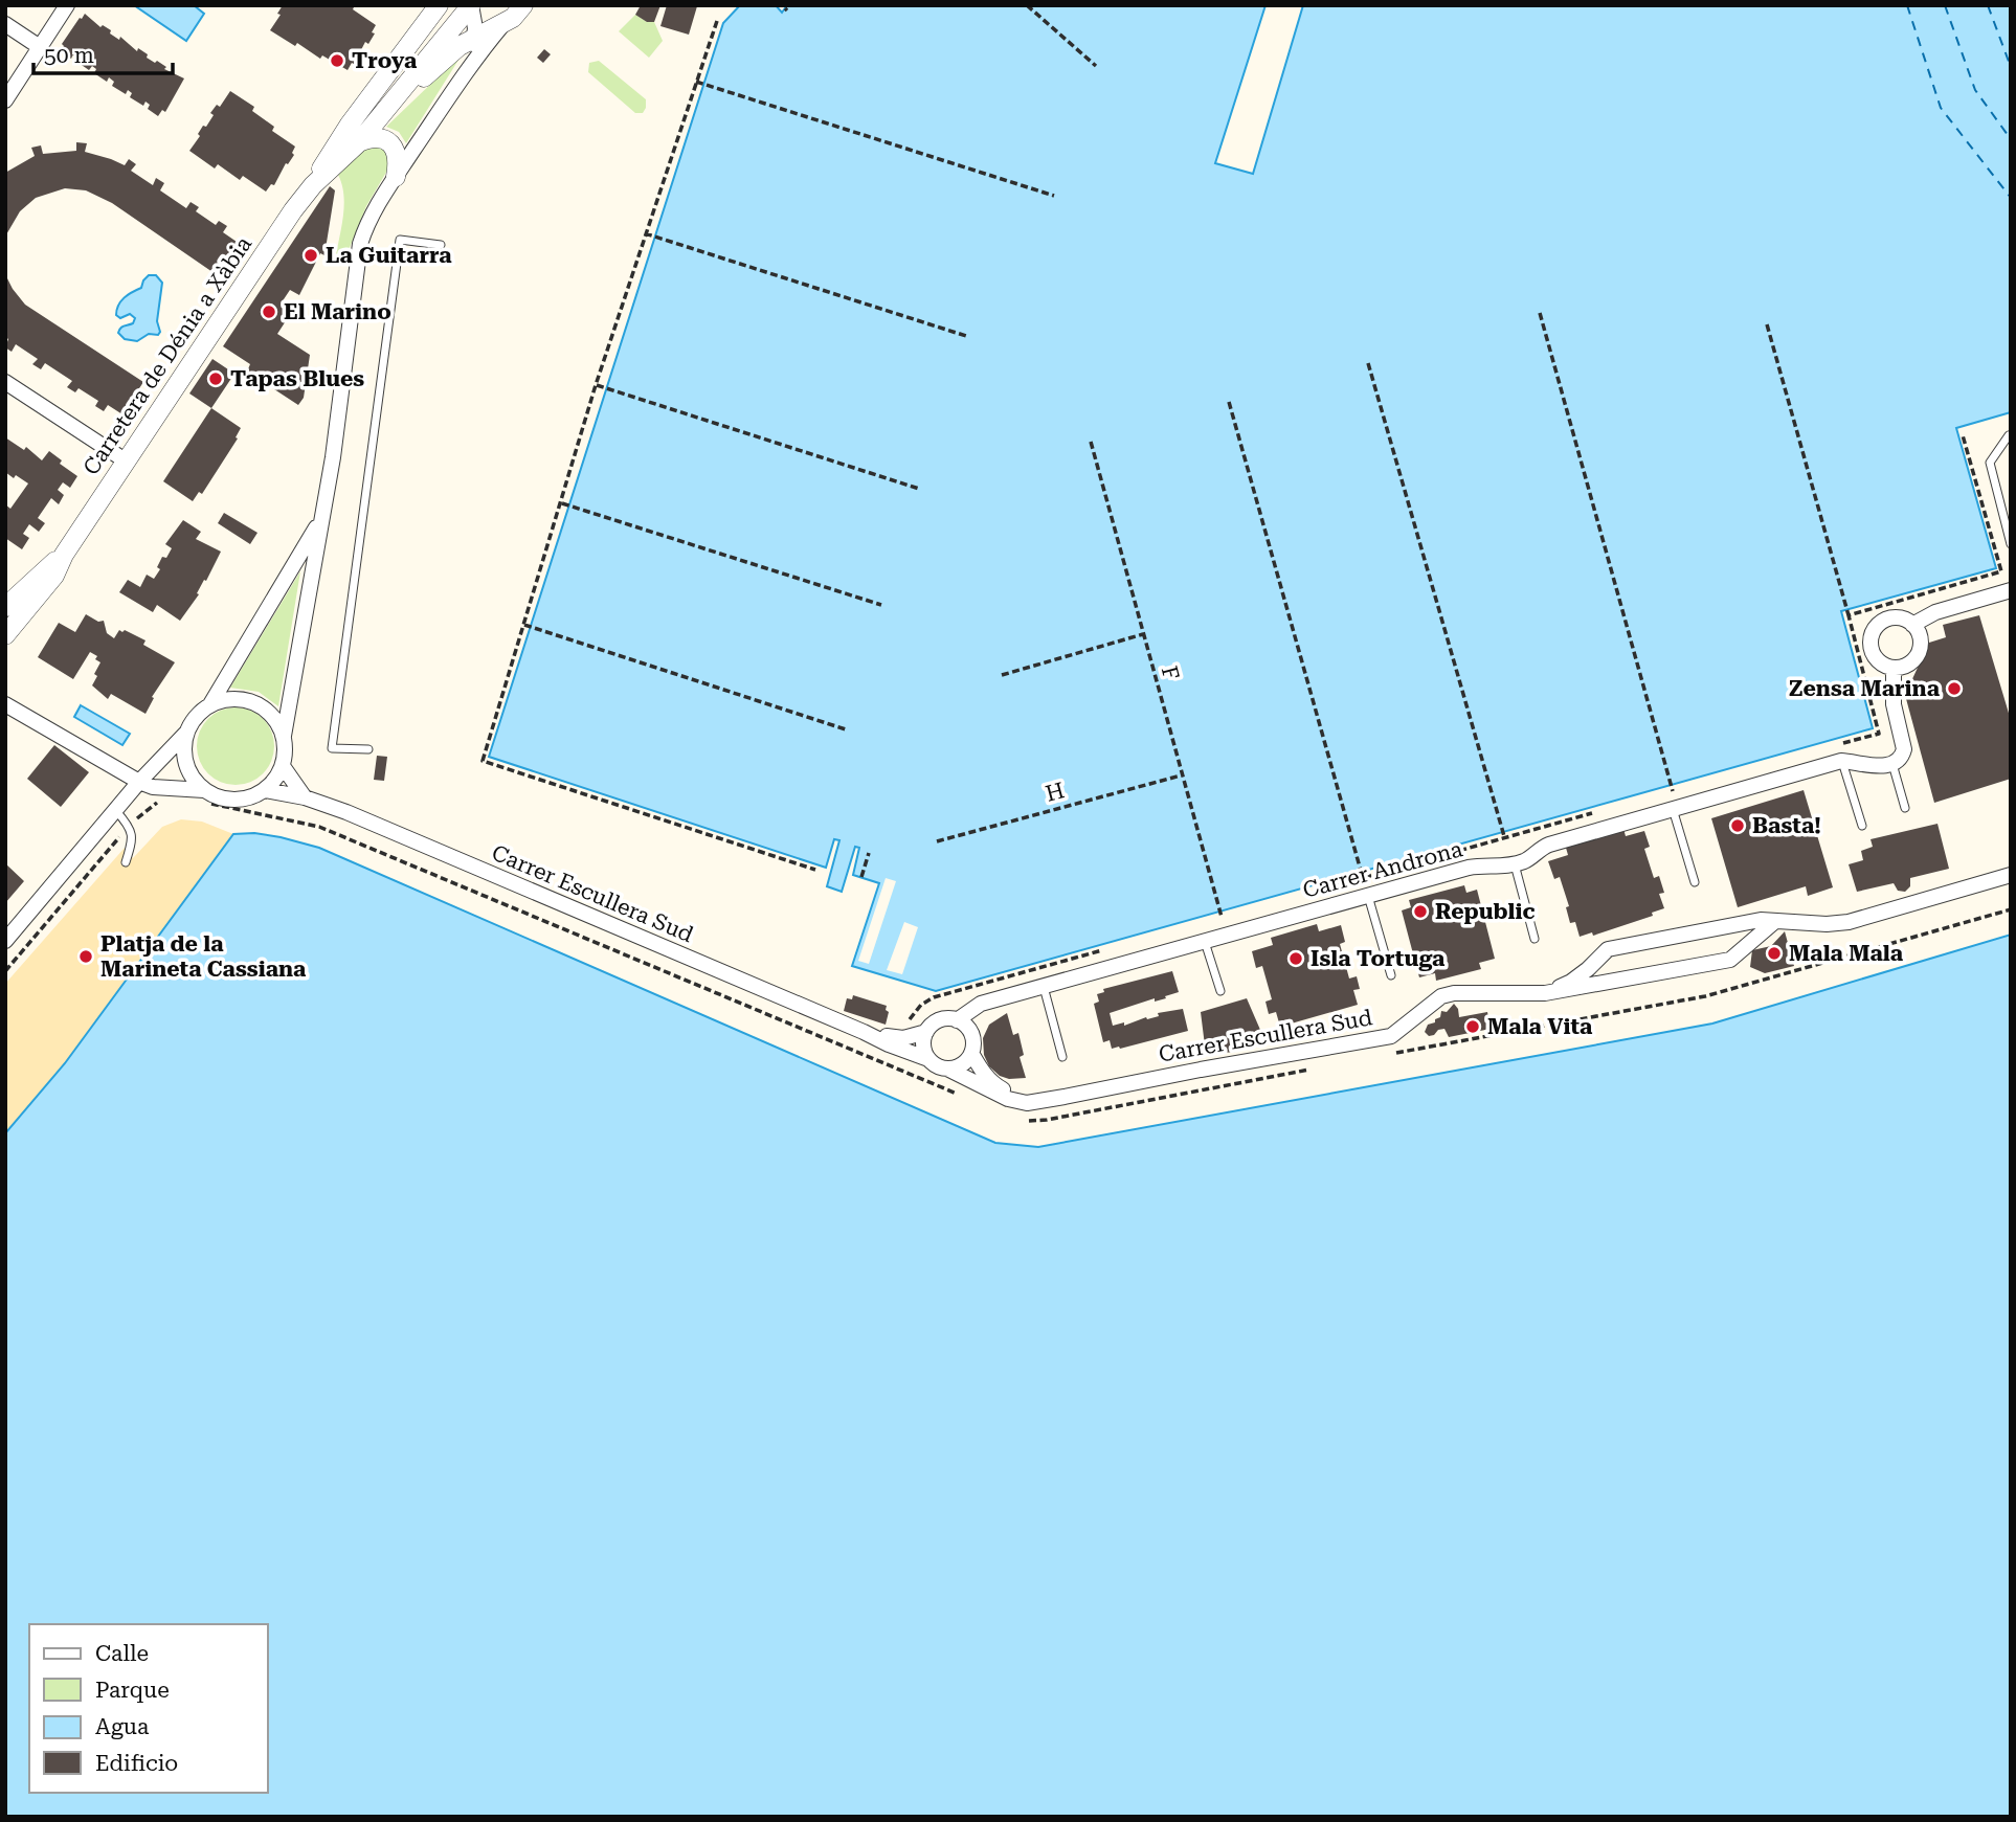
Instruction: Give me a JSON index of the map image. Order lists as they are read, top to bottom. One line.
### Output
{"streets":{"street":["Carretera de Dénia a Xàbia","Carrer Androna","Carrer Escullera Sud"],"path":["F","H"]},"crossings":[["F","H"],["Carrer Androna","Carrer Escullera Sud"]],"places":["Troya","La Guitarra","El Marino","Tapas Blues","Zensa Marina","Basta!","Republic","Mala Mala","Platja de la Marineta Cassiana","Isla Tortuga","Mala Vita"],"legend":["Calle","Parque","Agua","Edificio"],"scale_bar":"50 m"}
